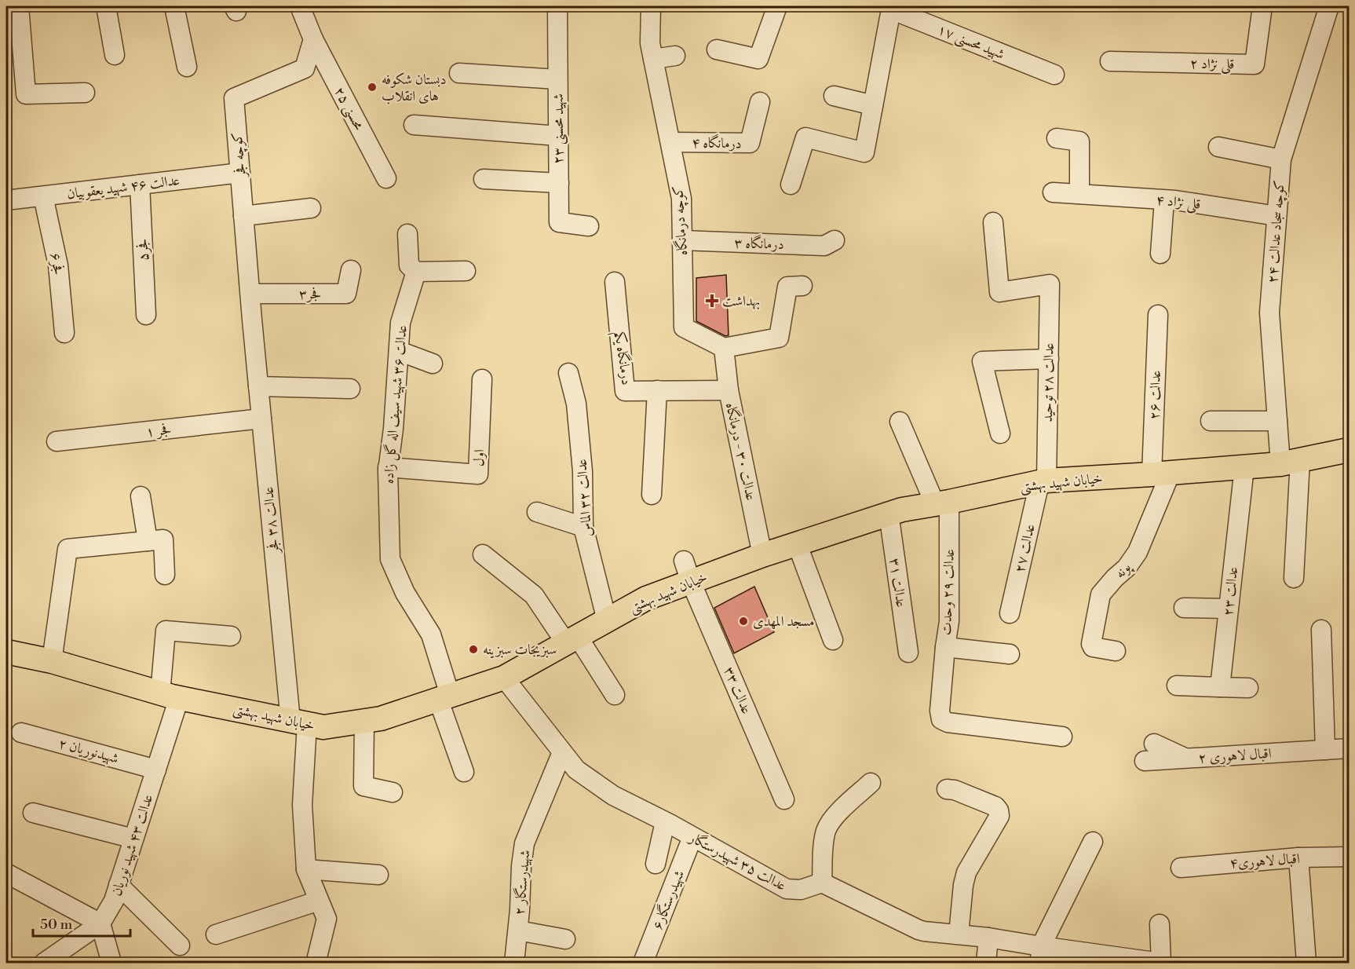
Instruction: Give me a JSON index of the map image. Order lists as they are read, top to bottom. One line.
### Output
{"streets":{"main road":["خیابان شهید بهشتی"],"street":["شهید محسنی ۱۷","قلی نژاد ۲","محسنی ۲۵","شهید محسنی ۲۳","درمانگاه ۴","کوچه فجر","عدالت ۴۶ شهید یعقوبیان","قلی نژاد ۴","کوچه درمانگاه","کوچه سجاد عدالت ۲۴","درمانگاه ۳","فجر۵","فجر۶","فجر۳","درمانگاه یکم","عدالت ۲۸ توحید","عدالت ۲۶","عدالت ۳۶ شهید سیف اله گل زاده","فجر ۱","عدالت ۳۰ - درمانگاه","اول","عدالت ۳۲ الماس","عدالت ۳۸ فجر","عدالت ۲۷","پونه","عدالت ۳۱","عدالت ۲۳","عدالت ۲۹ وحدت","عدالت ۳۳","شهیدنوریان ۲","اقبال لاهوری ۲","عدالت ۴۳ شهید نوریان","اقبال لاهوری۴","عدالت ۳۵ شهیدرستگار","شهیدرستگار ۲","شهیدرستگار۶"]},"crossings":[["محسنی ۲۵","کوچه فجر"],["درمانگاه ۴","کوچه درمانگاه"],["کوچه فجر","عدالت ۴۶ شهید یعقوبیان"],["کوچه فجر","فجر۳"],["کوچه فجر","عدالت ۳۸ فجر"],["عدالت ۴۶ شهید یعقوبیان","فجر۵"],["عدالت ۴۶ شهید یعقوبیان","فجر۶"],["قلی نژاد ۴","کوچه سجاد عدالت ۲۴"],["کوچه درمانگاه","درمانگاه ۳"],["کوچه درمانگاه","عدالت ۳۰ - درمانگاه"],["کوچه سجاد عدالت ۲۴","خیابان شهید بهشتی"],["درمانگاه یکم","عدالت ۳۰ - درمانگاه"],["عدالت ۲۸ توحید","خیابان شهید بهشتی"],["عدالت ۲۸ توحید","عدالت ۲۷"],["عدالت ۲۶","خیابان شهید بهشتی"],["عدالت ۲۶","پونه"],["عدالت ۳۶ شهید سیف اله گل زاده","اول"],["عدالت ۳۶ شهید سیف اله گل زاده","خیابان شهید بهشتی"],["فجر ۱","عدالت ۳۸ فجر"],["عدالت ۳۰ - درمانگاه","خیابان شهید بهشتی"],["خیابان شهید بهشتی","عدالت ۳۲ الماس"],["خیابان شهید بهشتی","عدالت ۳۸ فجر"],["خیابان شهید بهشتی","عدالت ۲۷"],["خیابان شهید بهشتی","پونه"],["خیابان شهید بهشتی","عدالت ۳۱"],["خیابان شهید بهشتی","عدالت ۲۳"],["خیابان شهید بهشتی","عدالت ۲۹ وحدت"],["خیابان شهید بهشتی","عدالت ۳۳"],["خیابان شهید بهشتی","عدالت ۴۳ شهید نوریان"],["خیابان شهید بهشتی","عدالت ۳۵ شهیدرستگار"],["شهیدنوریان ۲","عدالت ۴۳ شهید نوریان"],["عدالت ۳۵ شهیدرستگار","شهیدرستگار ۲"],["عدالت ۳۵ شهیدرستگار","شهیدرستگار۶"]],"places":{"other":["دبستان شکوفه های انقلاب","مسجد المهدی","سبزیجات سبزینه"],"health":["بهداشت"]},"scale_bar":"50 m"}
